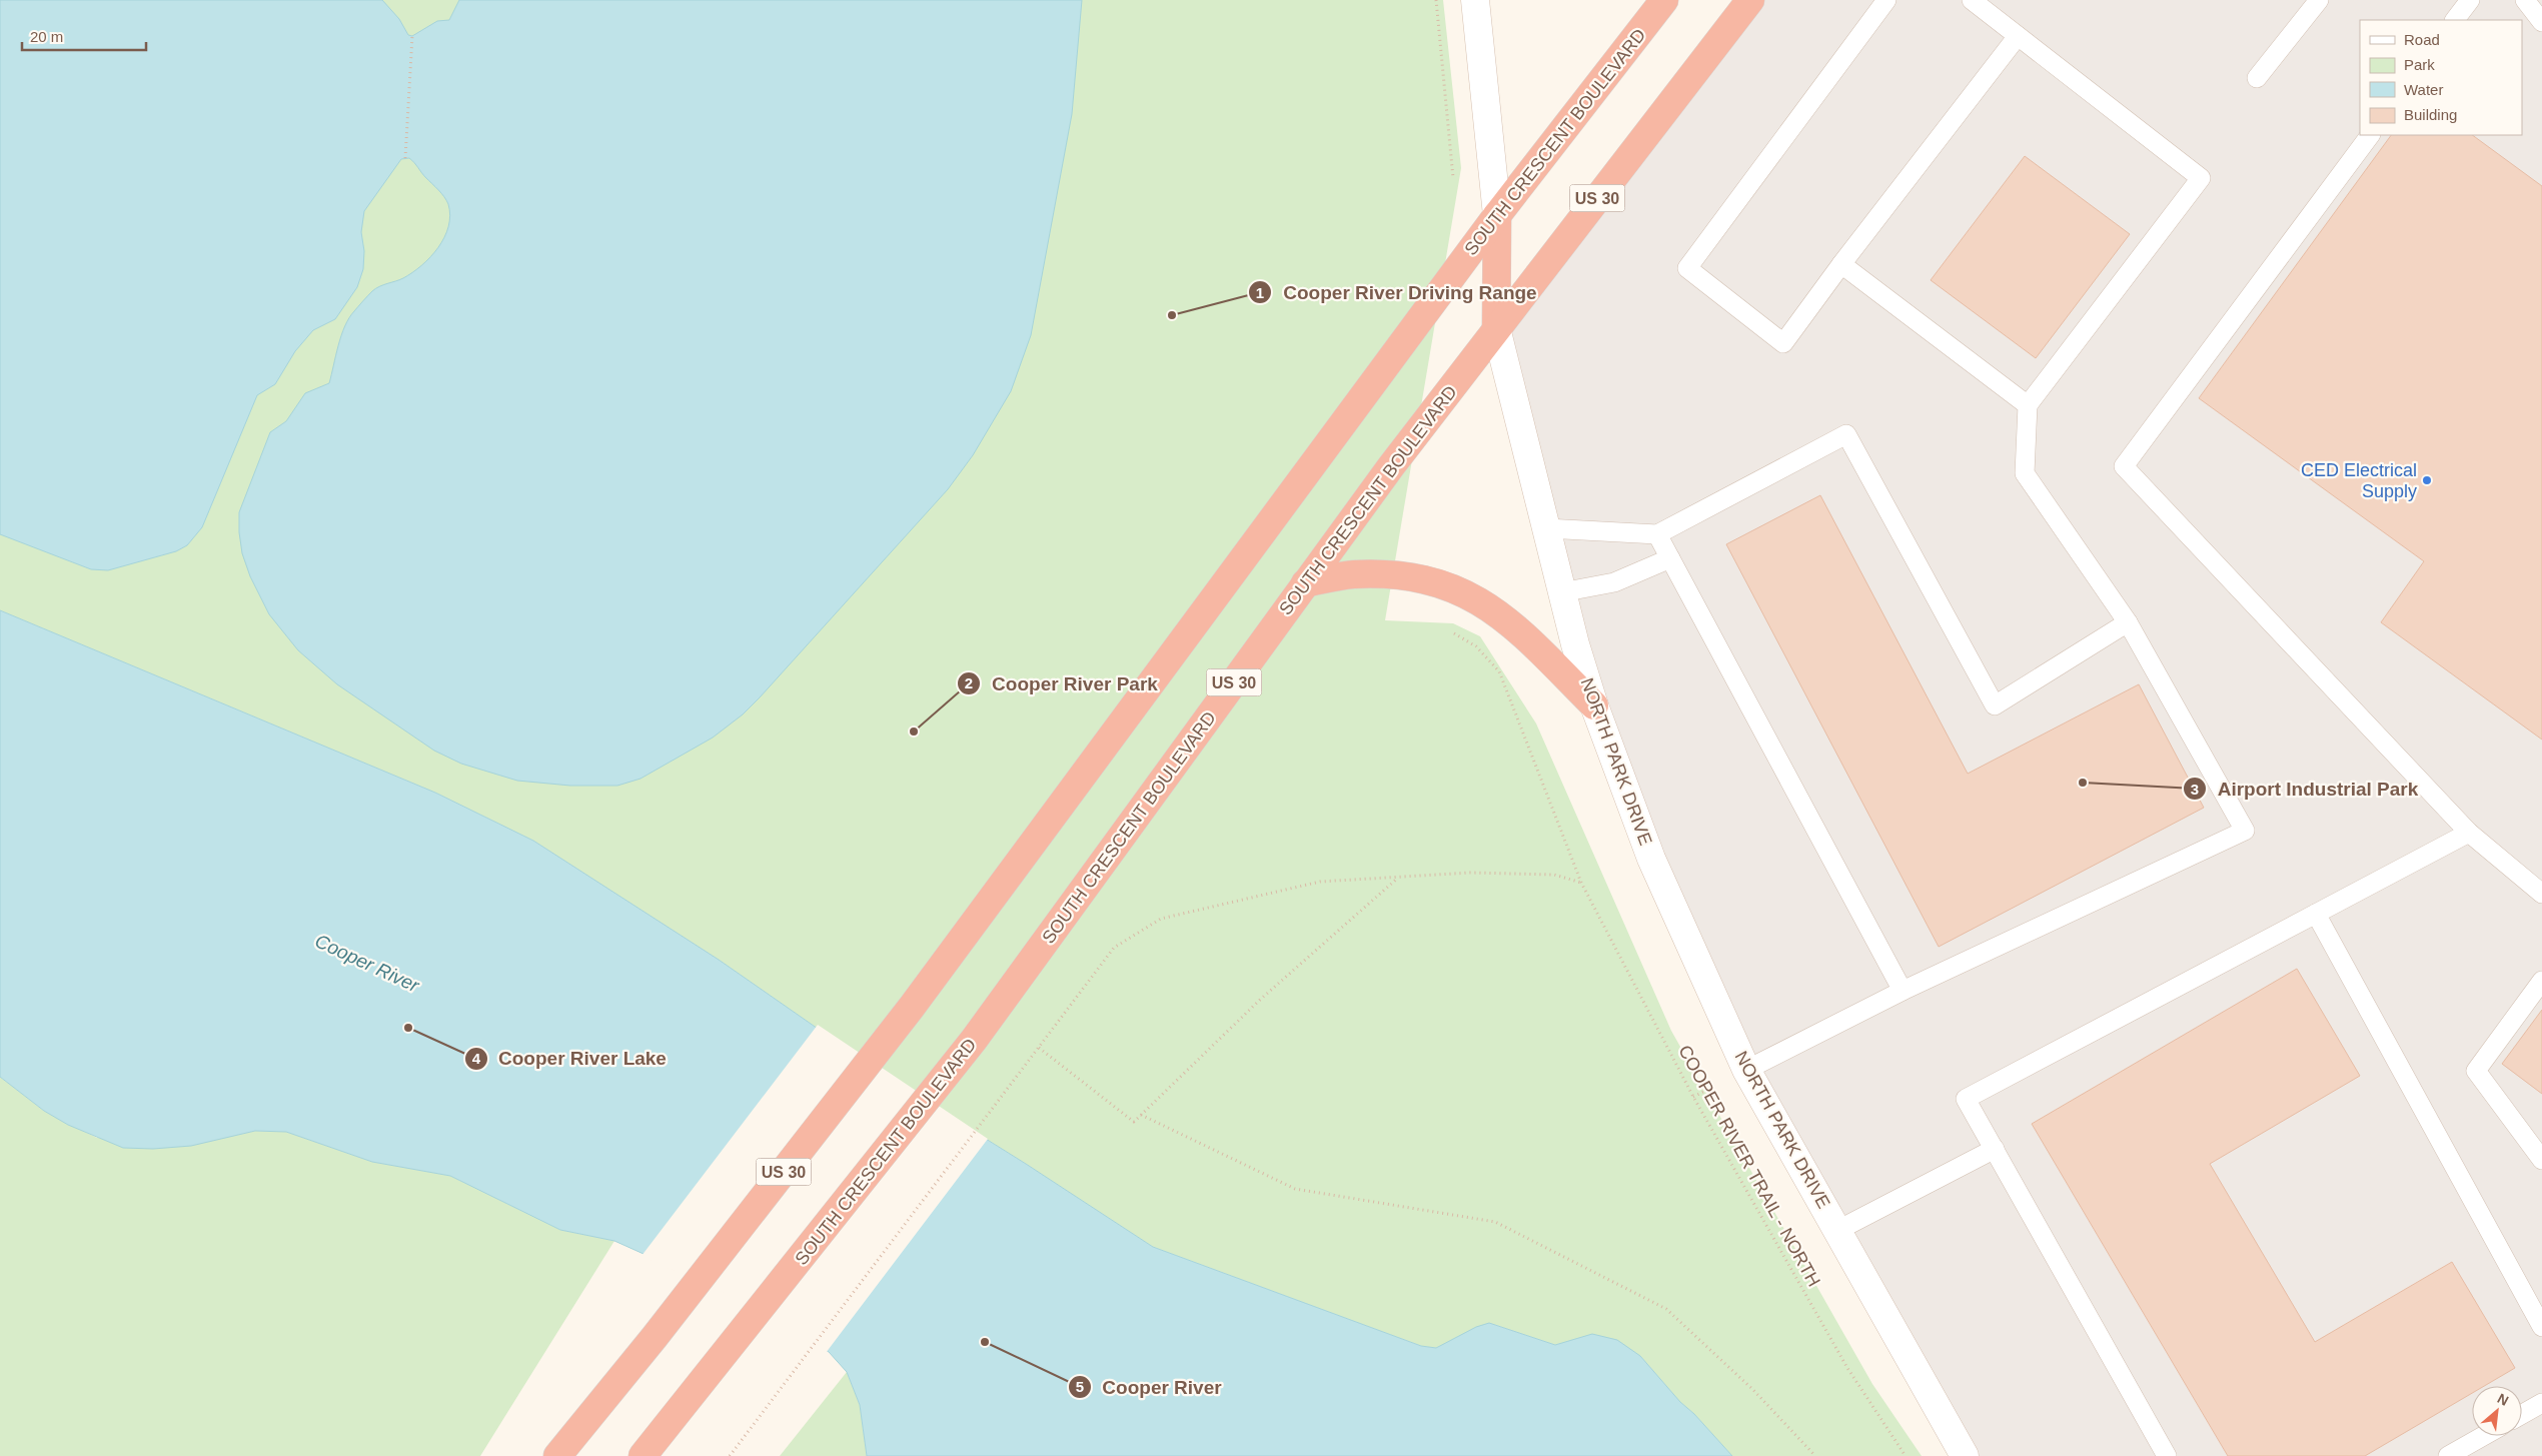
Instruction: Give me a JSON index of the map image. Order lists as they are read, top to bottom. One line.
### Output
{"streets":{"highway":["SOUTH CRESCENT BOULEVARD","US 30","NORTH PARK DRIVE"],"path":["COOPER RIVER TRAIL - NORTH"]},"crossings":[["SOUTH CRESCENT BOULEVARD","NORTH PARK DRIVE"]],"water":["Cooper River"],"places":["Cooper River Driving Range","CED Electrical Supply","Cooper River Park","Airport Industrial Park","Cooper River Lake","Cooper River"],"legend":["Road","Park","Water","Building"],"scale_bar":"20 m","north":"top right"}
